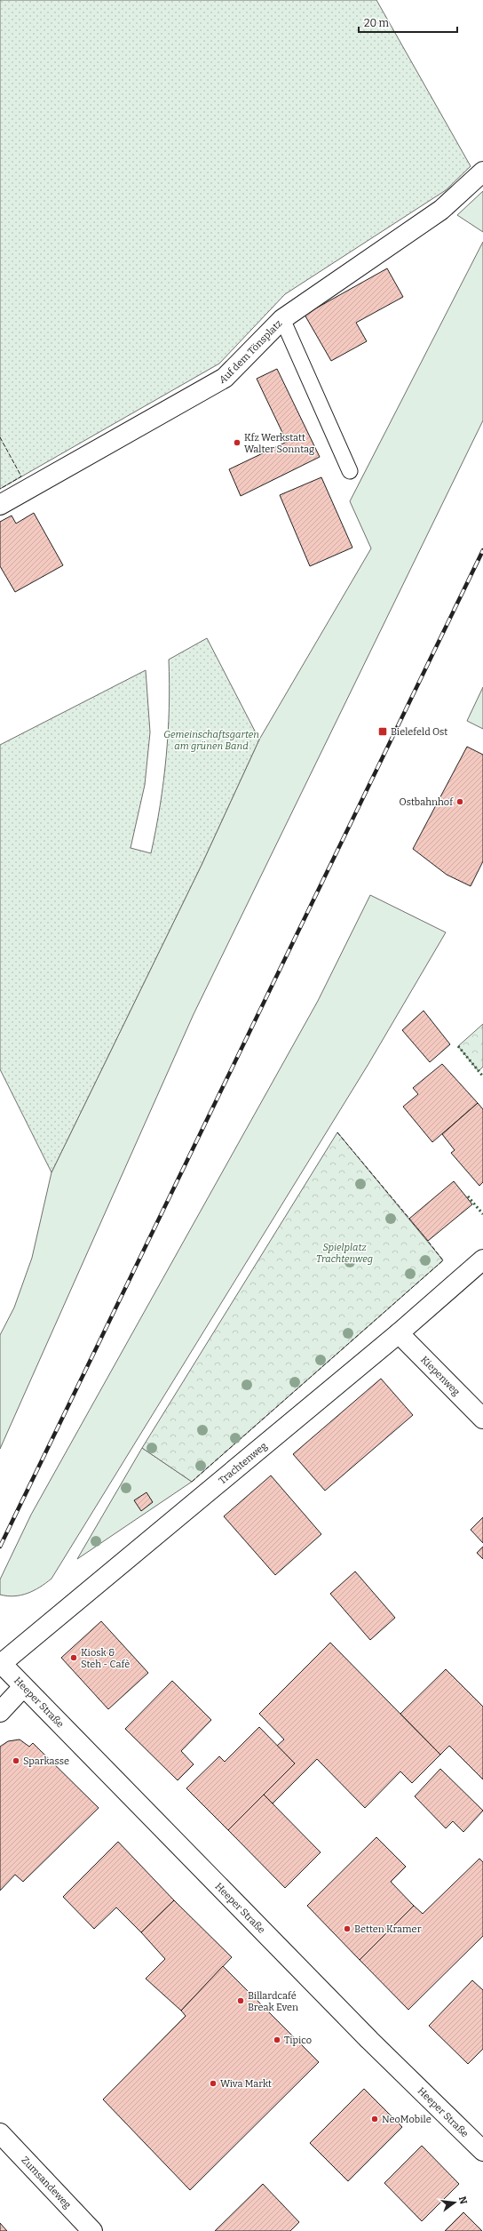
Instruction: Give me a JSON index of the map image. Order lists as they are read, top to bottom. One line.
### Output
{"streets":{"street":["Auf dem Tönsplatz","Kiepenweg","Trachtenweg","Heeper Straße","Zumsandeweg"]},"crossings":[["Kiepenweg","Trachtenweg"],["Trachtenweg","Heeper Straße"]],"parks":["Gemeinschaftsgarten am grünen Band","Spielplatz Trachtenweg"],"places":{"other":["Kfz Werkstatt Walter Sonntag","Ostbahnhof","Kiosk & Steh - Cafè","Sparkasse","Betten Kramer","Billardcafé Break Even","Tipico","Wiva Markt","NeoMobile"],"transit":["Bielefeld Ost"]},"scale_bar":"20 m","north":"right"}
